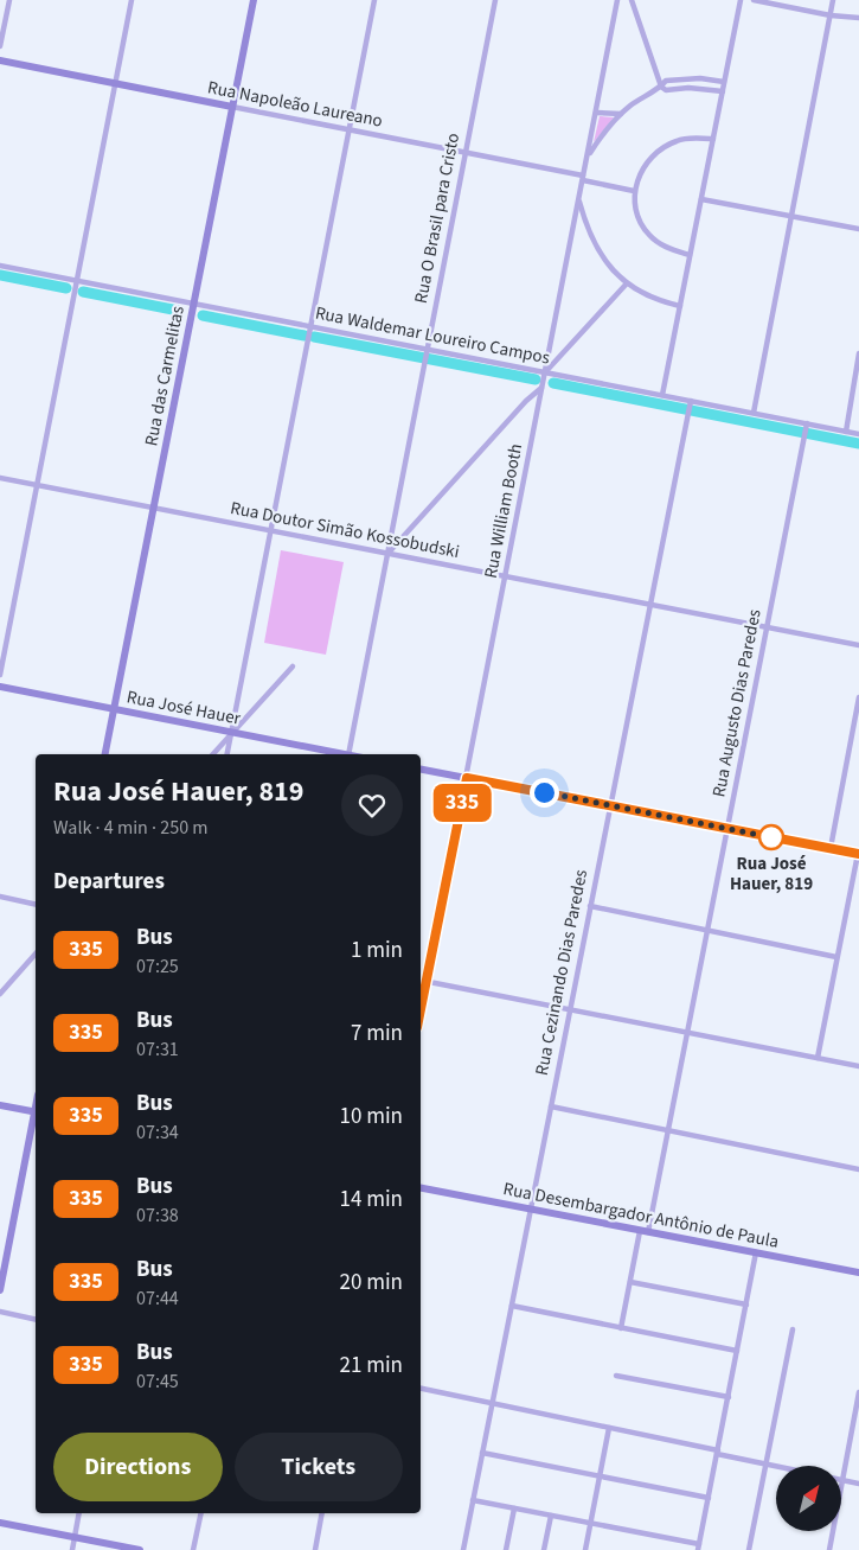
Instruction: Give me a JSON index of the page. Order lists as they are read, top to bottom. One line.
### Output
{"streets":{"street":["Rua Napoleão Laureano","Rua O Brasil para Cristo","Rua Waldemar Loureiro Campos","Rua das Carmelitas","Rua William Booth","Rua Doutor Simão Kossobudski","Rua Augusto Dias Paredes","Rua José Hauer","Rua Cezinando Dias Paredes","Rua Desembargador Antônio de Paula"]},"crossings":[["Rua Napoleão Laureano","Rua O Brasil para Cristo"],["Rua Napoleão Laureano","Rua das Carmelitas"],["Rua Napoleão Laureano","Rua William Booth"],["Rua O Brasil para Cristo","Rua Waldemar Loureiro Campos"],["Rua O Brasil para Cristo","Rua Doutor Simão Kossobudski"],["Rua Waldemar Loureiro Campos","Rua das Carmelitas"],["Rua Waldemar Loureiro Campos","Rua William Booth"],["Rua Waldemar Loureiro Campos","Rua Augusto Dias Paredes"],["Rua Waldemar Loureiro Campos","Rua Cezinando Dias Paredes"],["Rua das Carmelitas","Rua Doutor Simão Kossobudski"],["Rua das Carmelitas","Rua José Hauer"],["Rua William Booth","Rua Doutor Simão Kossobudski"],["Rua Doutor Simão Kossobudski","Rua Augusto Dias Paredes"],["Rua Doutor Simão Kossobudski","Rua Cezinando Dias Paredes"],["Rua Augusto Dias Paredes","Rua Desembargador Antônio de Paula"],["Rua Cezinando Dias Paredes","Rua Desembargador Antônio de Paula"]],"places":["Rua José Hauer, 819"],"lines":["bus line 335"],"north":"top right","page":{"on_map":"335","heading":[["Rua José Hauer, 819","Walk · 4 min · 250 m"],"Departures"],"list":[{"mark":"335","name":"Bus","note":"07:25","value":"1 min"},{"mark":"335","name":"Bus","note":"07:31","value":"7 min"},{"mark":"335","name":"Bus","note":"07:34","value":"10 min"},{"mark":"335","name":"Bus","note":"07:38","value":"14 min"},{"mark":"335","name":"Bus","note":"07:44","value":"20 min"},{"mark":"335","name":"Bus","note":"07:45","value":"21 min"}],"buttons":["Directions","Tickets"]}}
